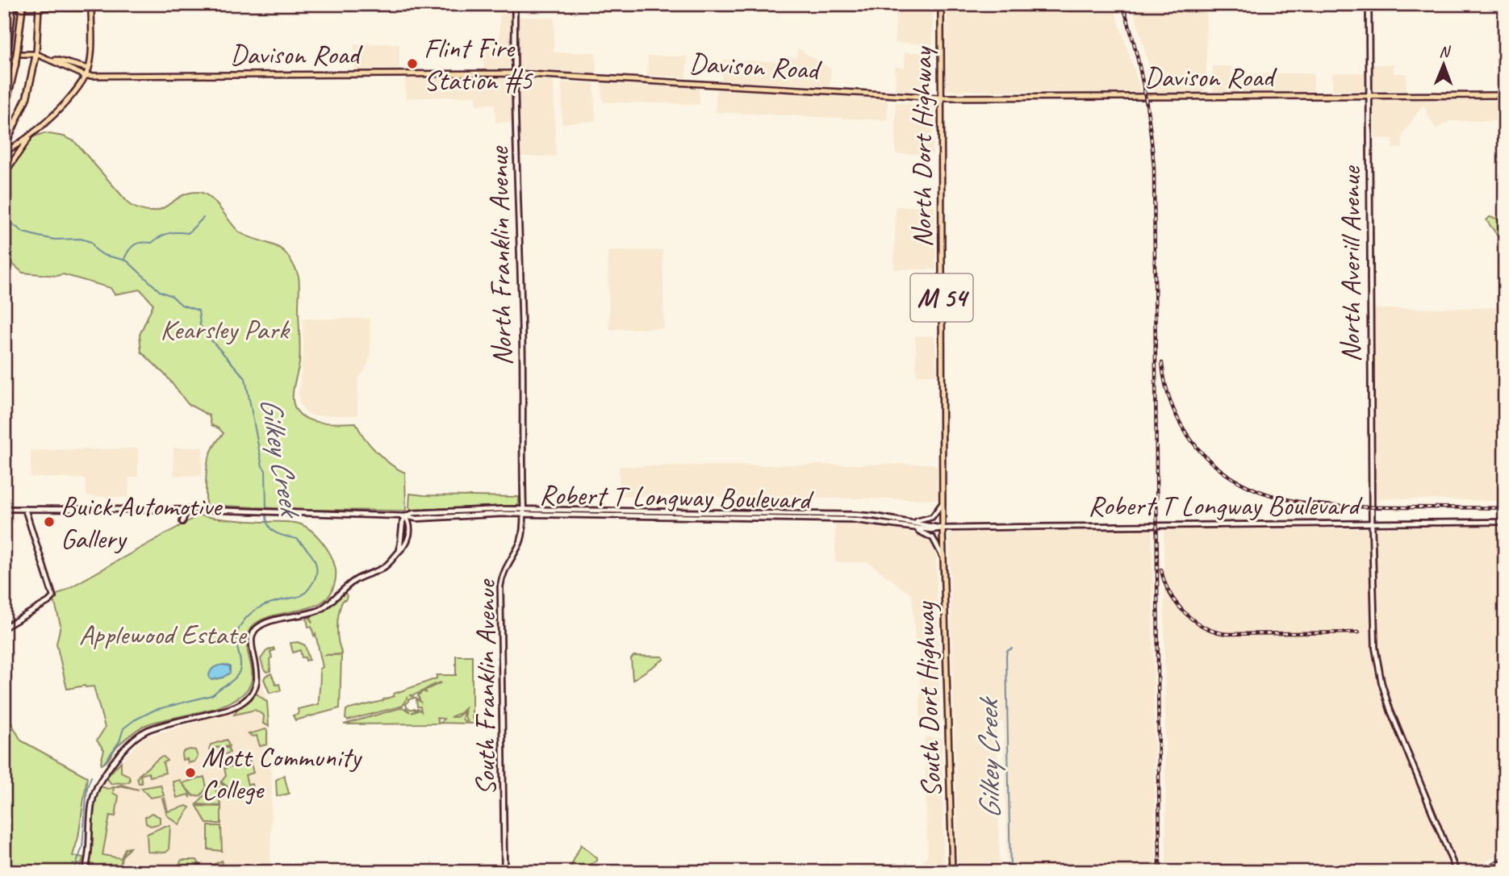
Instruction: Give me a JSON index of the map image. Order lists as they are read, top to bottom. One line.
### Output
{"streets":{"main road":["Davison Road","North Dort Highway","M 54","South Dort Highway"],"street":["North Franklin Avenue","North Averill Avenue","Robert T Longway Boulevard","South Franklin Avenue"]},"crossings":[["Davison Road","North Dort Highway"],["Davison Road","North Franklin Avenue"],["Davison Road","North Averill Avenue"],["North Dort Highway","Robert T Longway Boulevard"],["North Dort Highway","South Dort Highway"],["North Franklin Avenue","Robert T Longway Boulevard"],["North Franklin Avenue","South Franklin Avenue"],["North Averill Avenue","Robert T Longway Boulevard"],["Robert T Longway Boulevard","South Franklin Avenue"],["Robert T Longway Boulevard","South Dort Highway"]],"water":["Gilkey Creek"],"parks":["Kearsley Park","Applewood Estate"],"places":["Flint Fire Station #5","Buick Automotive Gallery","Mott Community College"],"north":"top"}
